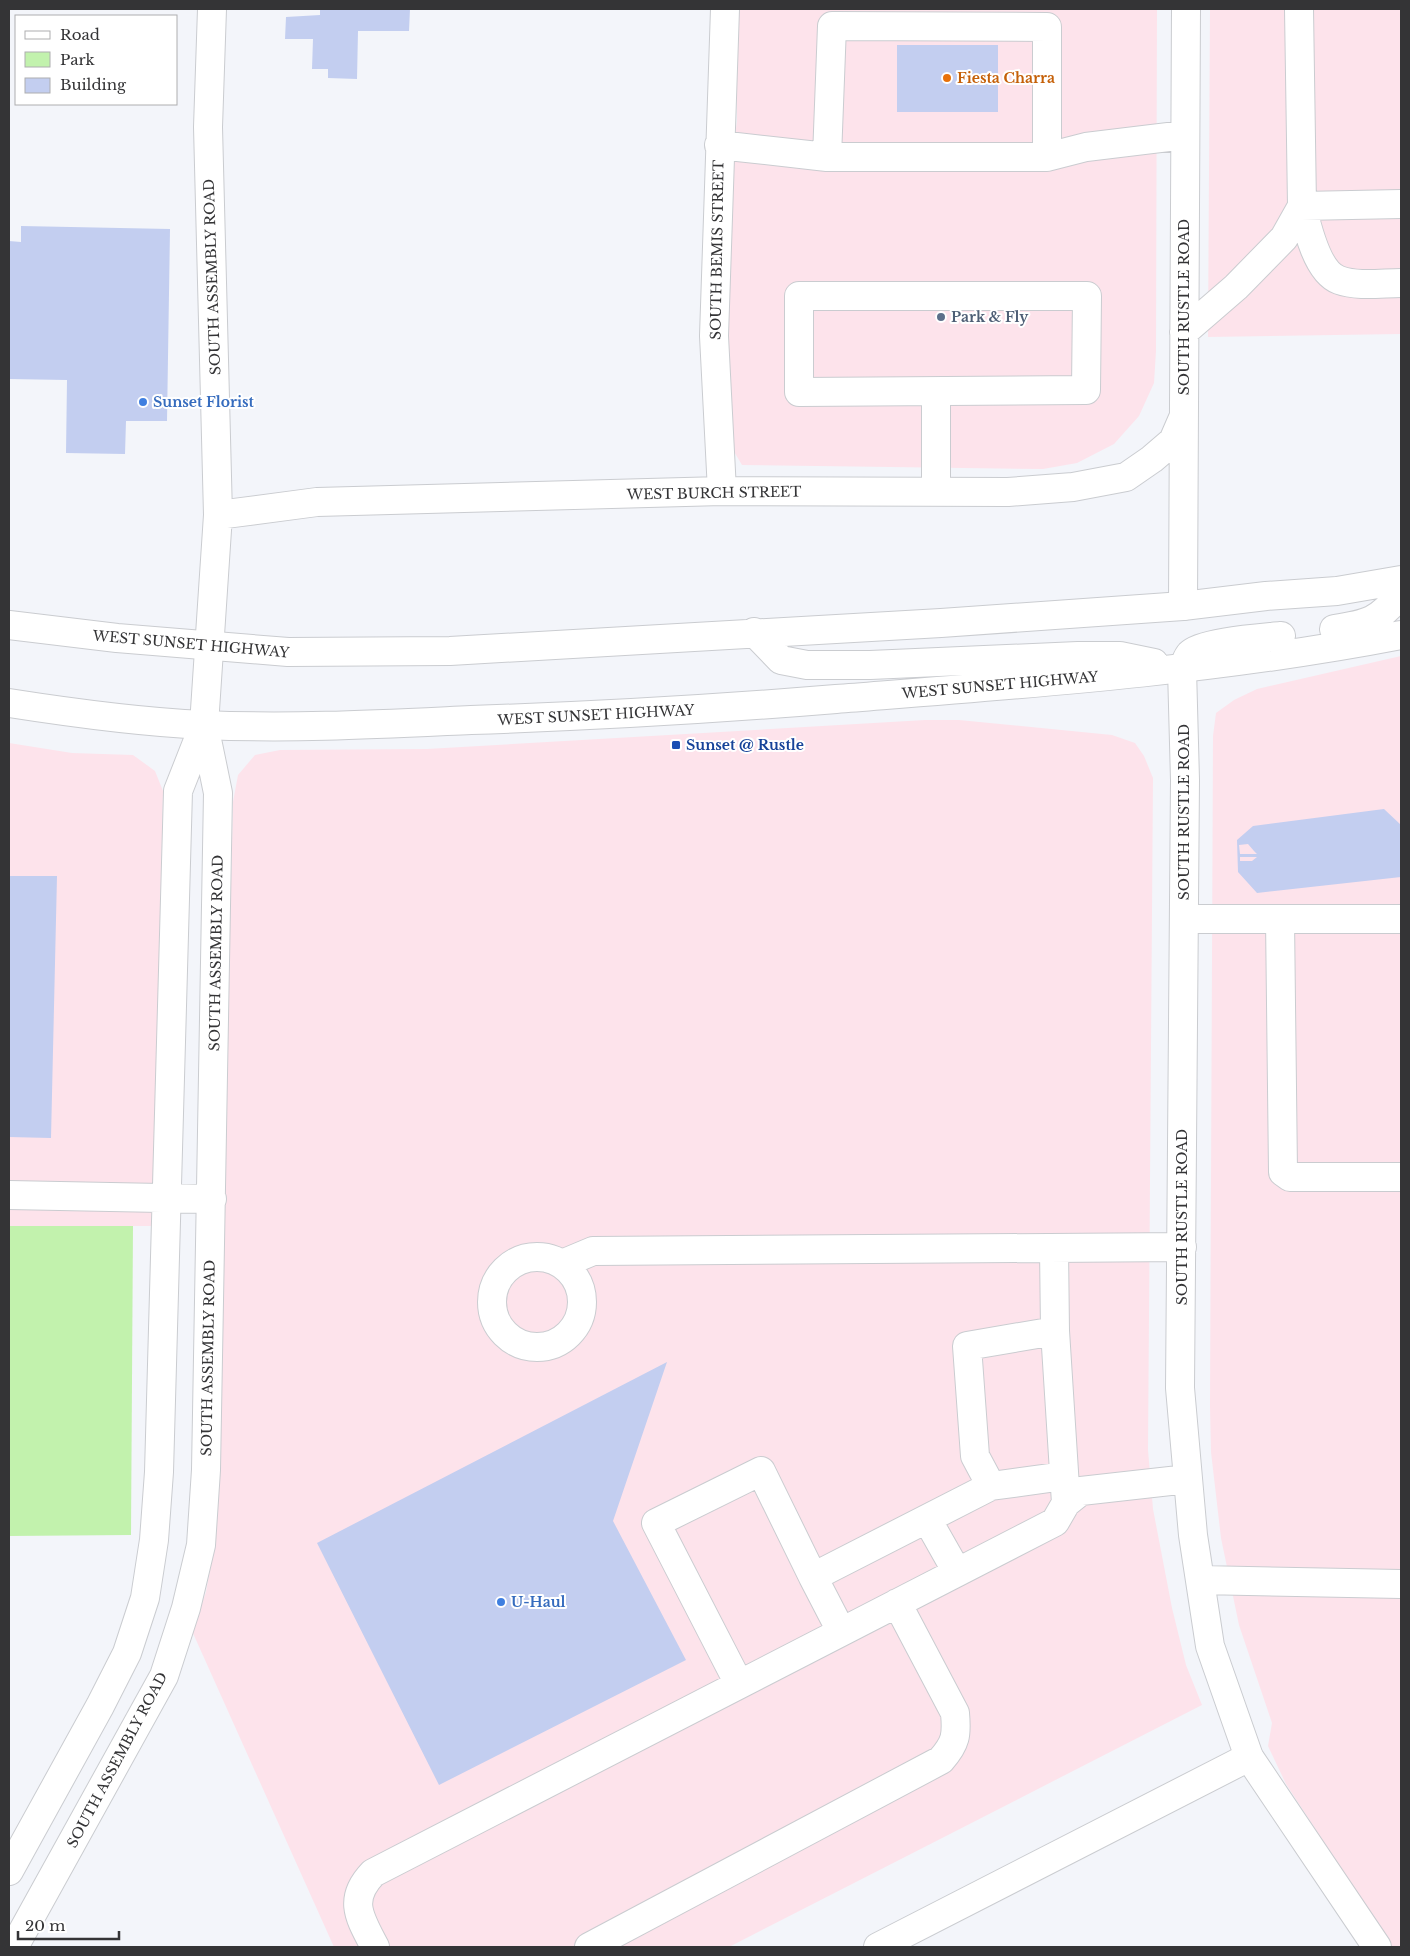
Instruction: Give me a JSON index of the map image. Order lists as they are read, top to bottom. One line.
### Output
{"streets":{"main road":["SOUTH BEMIS STREET","SOUTH ASSEMBLY ROAD","SOUTH RUSTLE ROAD","WEST BURCH STREET","WEST SUNSET HIGHWAY"]},"crossings":[["SOUTH BEMIS STREET","WEST BURCH STREET"],["SOUTH ASSEMBLY ROAD","WEST BURCH STREET"],["SOUTH ASSEMBLY ROAD","WEST SUNSET HIGHWAY"],["SOUTH RUSTLE ROAD","WEST BURCH STREET"],["SOUTH RUSTLE ROAD","WEST SUNSET HIGHWAY"]],"places":{"other":["Fiesta Charra","Park & Fly","Sunset Florist","U-Haul"],"transit":["Sunset @ Rustle"]},"legend":["Road","Park","Building"],"scale_bar":"20 m"}
